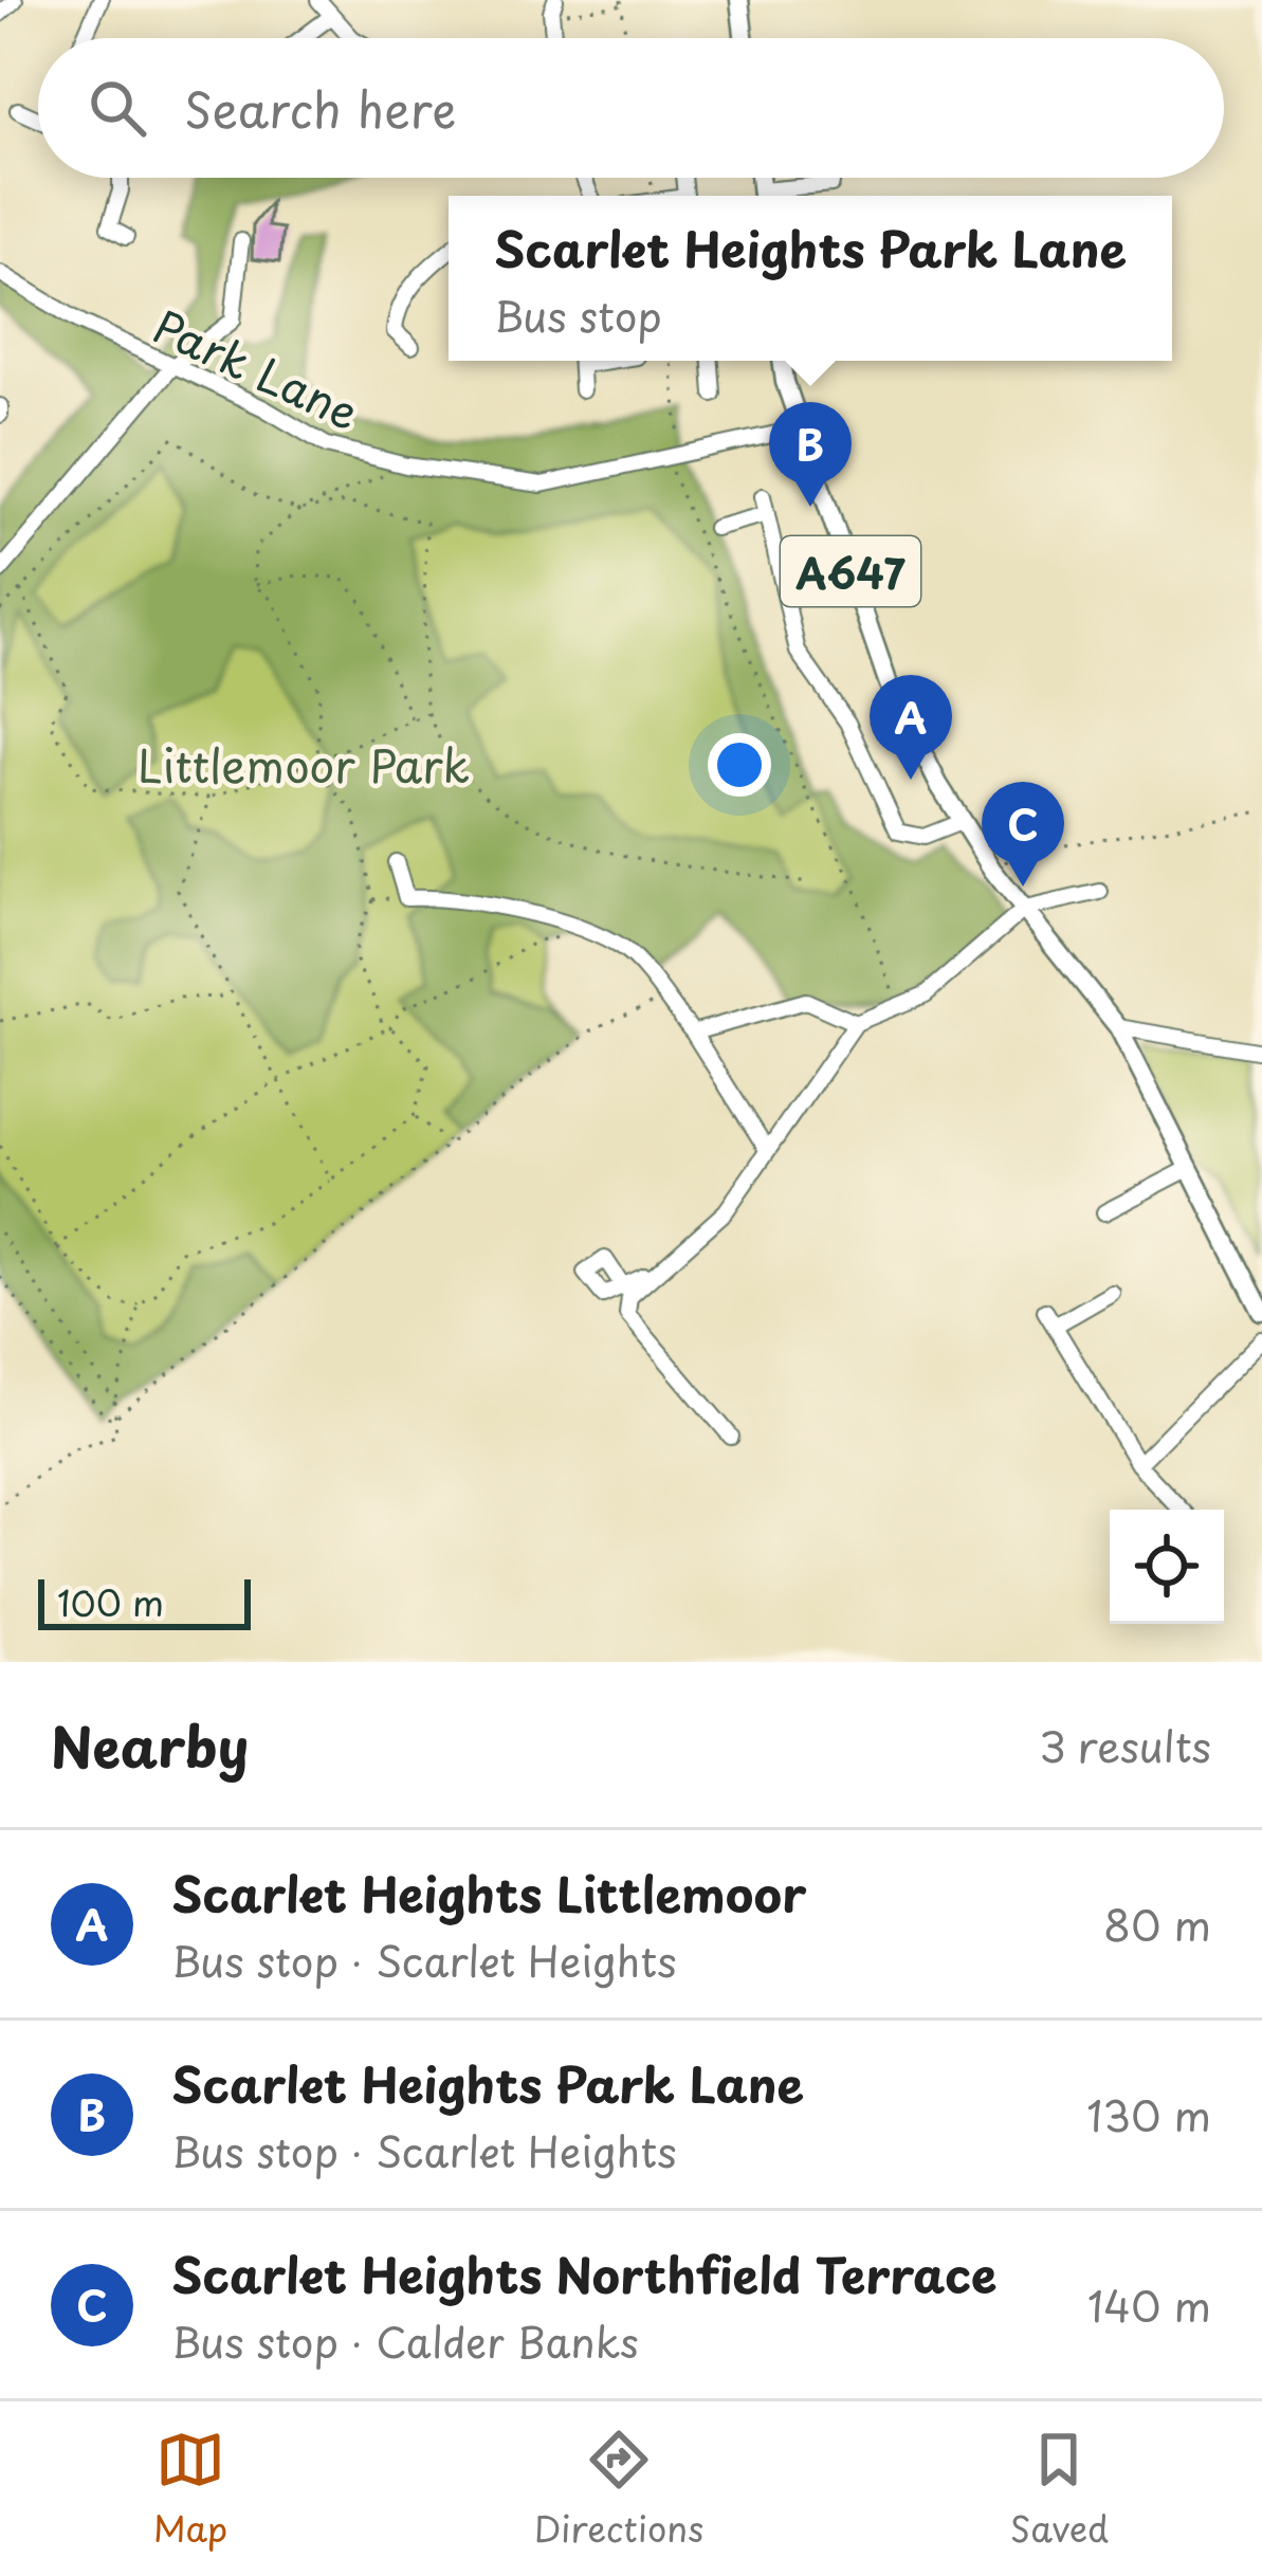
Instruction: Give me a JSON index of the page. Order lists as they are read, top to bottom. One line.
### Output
{"streets":{"main road":["A647"],"street":["Park Lane"]},"crossings":[["Park Lane","A647"]],"parks":["Littlemoor Park"],"scale_bar":"100 m","page":{"search":"Search here","popup":["Scarlet Heights Park Lane","Bus stop"],"pins":["B","A","C"],"scale":"100 m","heading":["Nearby","3 results"],"list":[{"mark":"A","name":"Scarlet Heights Littlemoor","note":"Bus stop · Scarlet Heights","value":"80 m"},{"mark":"B","name":"Scarlet Heights Park Lane","note":"Bus stop · Scarlet Heights","value":"130 m"},{"mark":"C","name":"Scarlet Heights Northfield Terrace","note":"Bus stop · Calder Banks","value":"140 m"}],"nav":["Map","Directions","Saved"]}}
